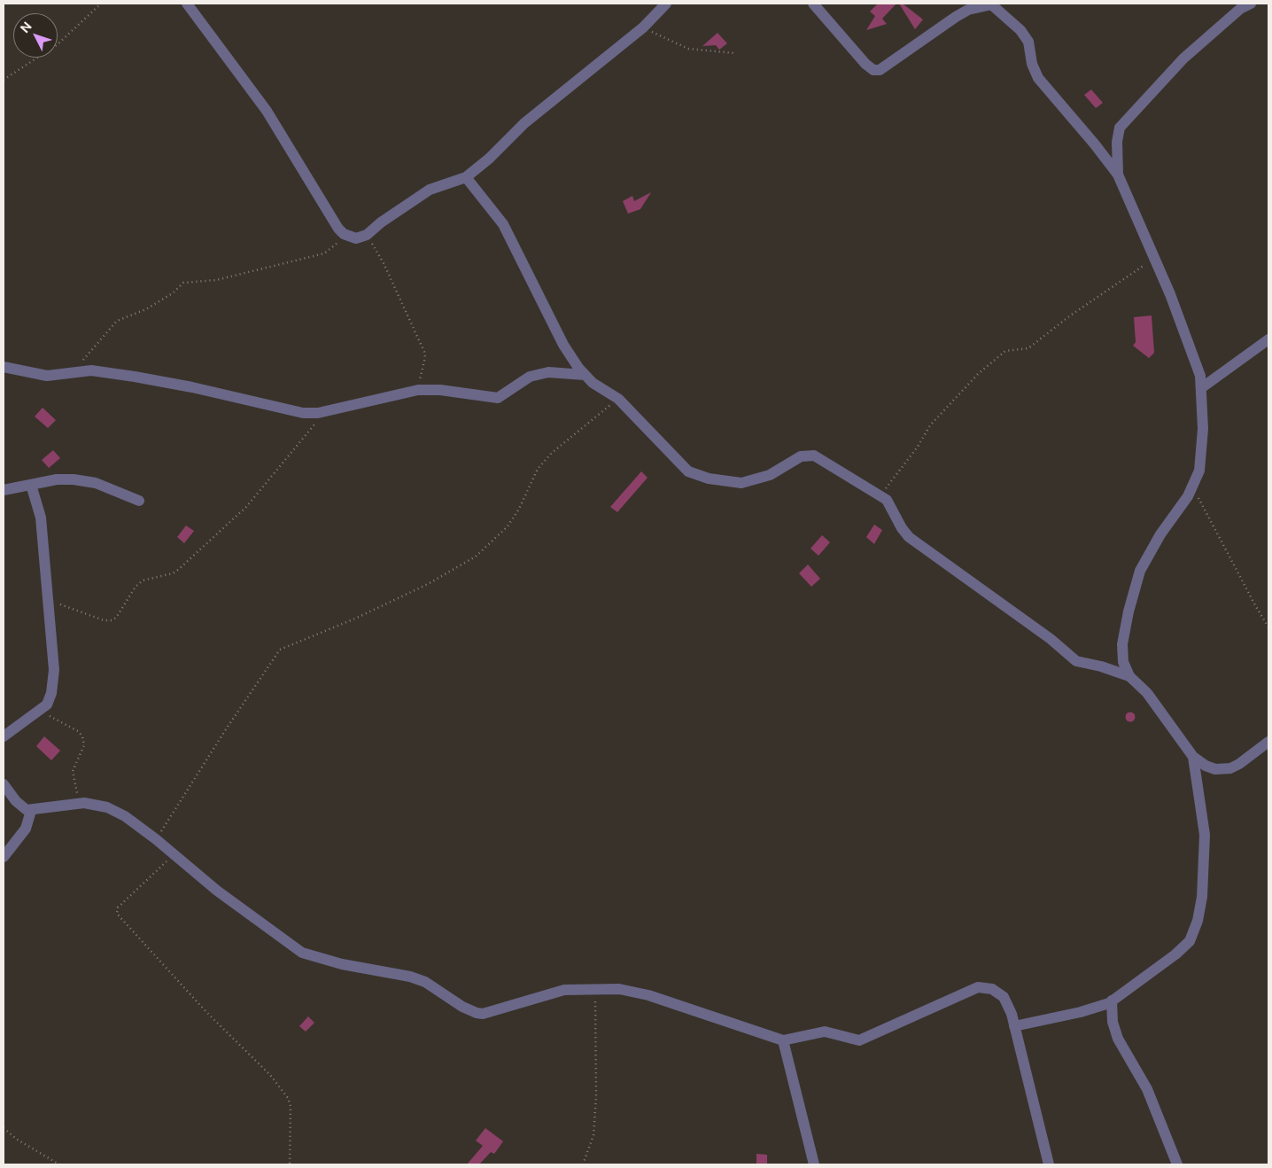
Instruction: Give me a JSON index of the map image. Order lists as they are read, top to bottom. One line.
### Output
{"north":"top left"}
